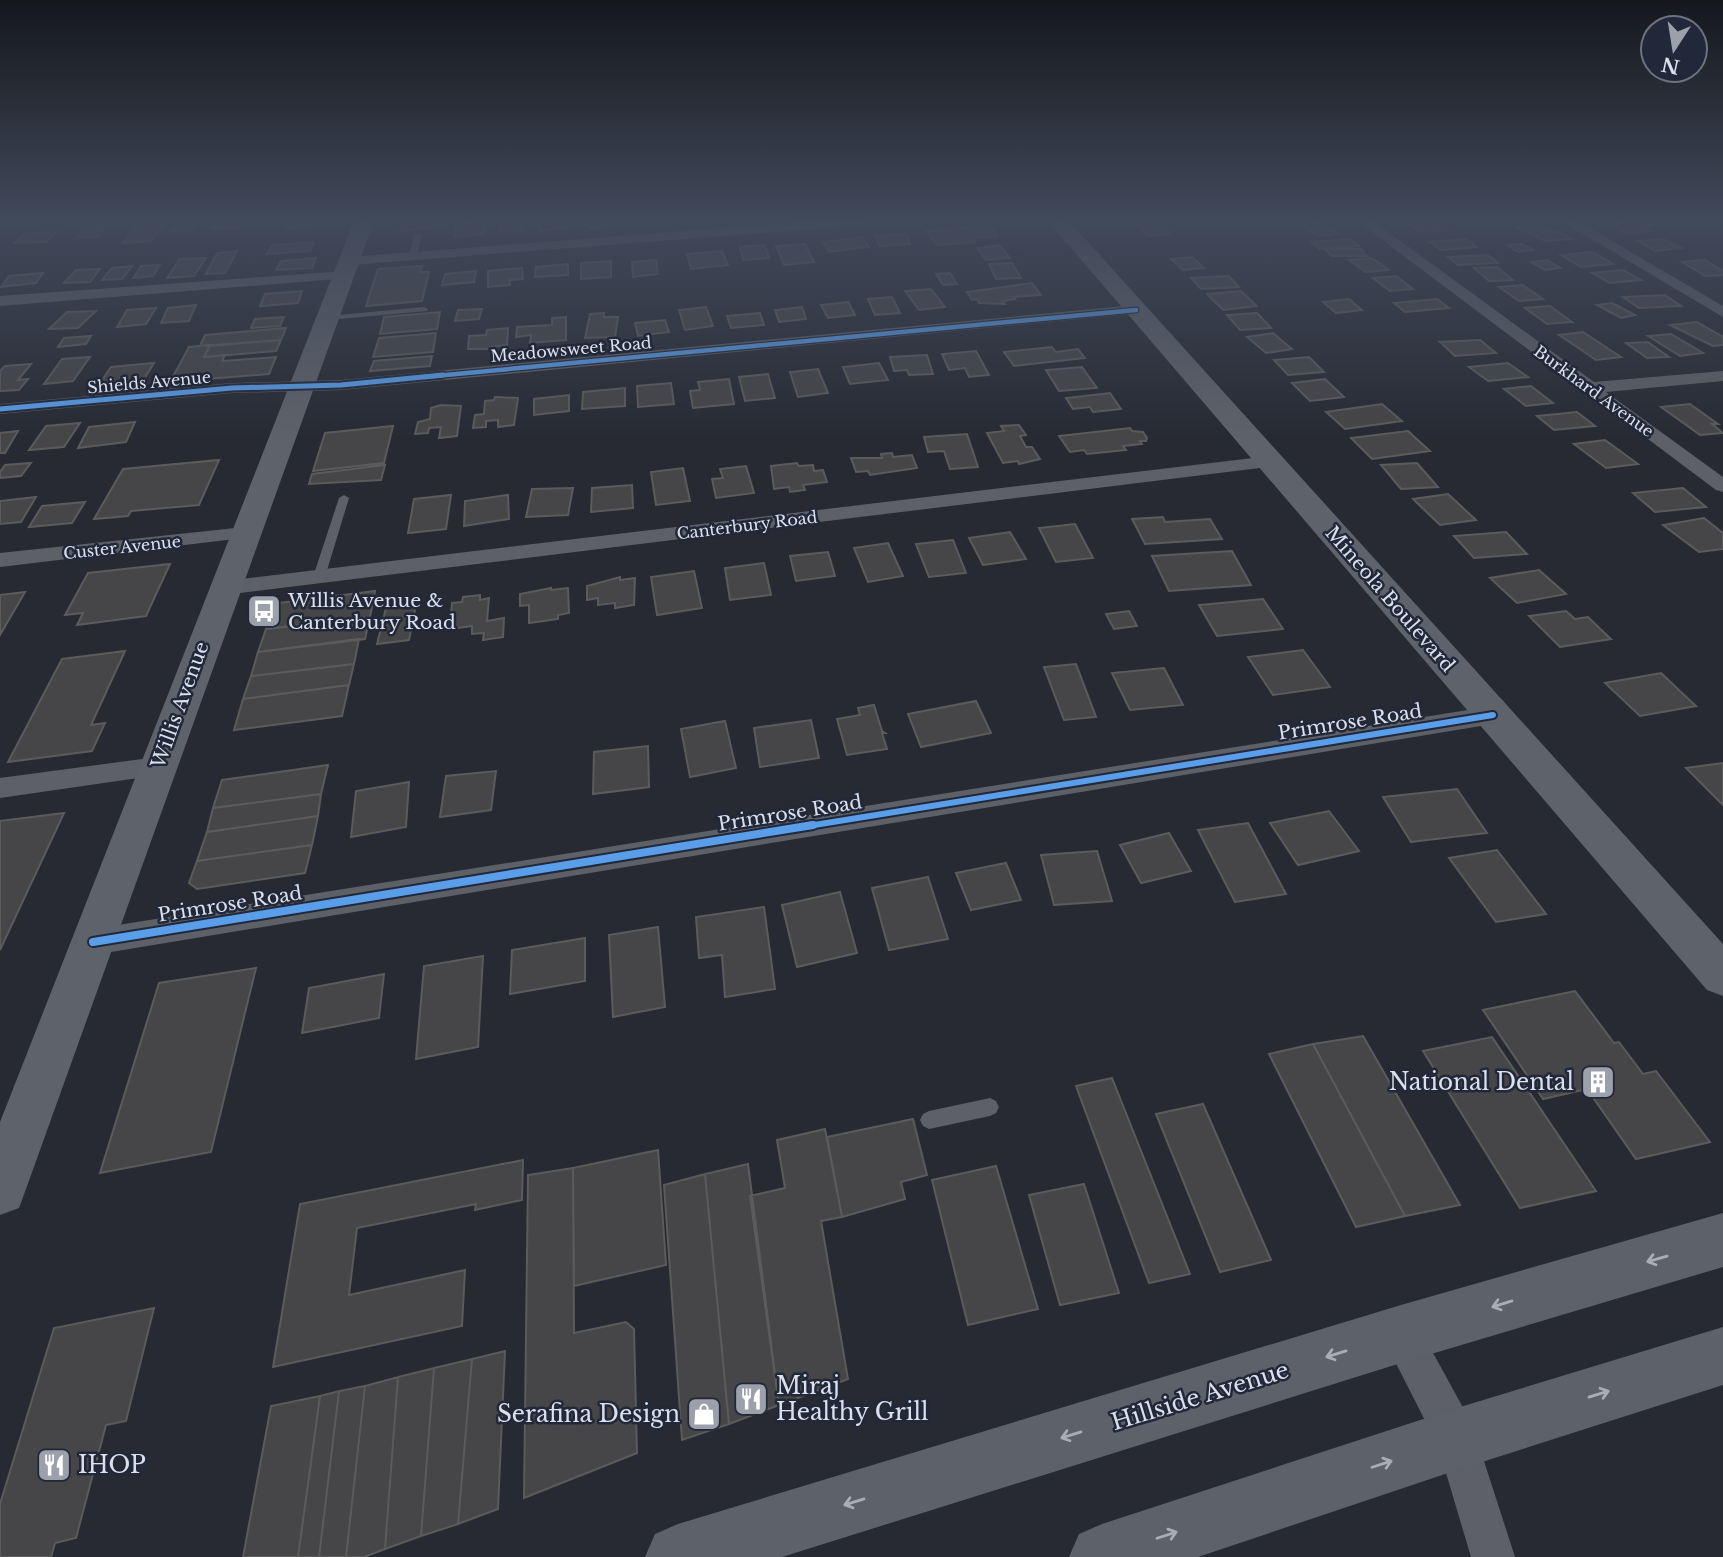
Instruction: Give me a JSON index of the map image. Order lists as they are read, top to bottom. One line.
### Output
{"streets":{"main road":["Mineola Boulevard","Willis Avenue","Hillside Avenue"],"street":["Meadowsweet Road","Shields Avenue","Burkhard Avenue","Canterbury Road","Custer Avenue","Primrose Road"]},"crossings":[["Meadowsweet Road","Shields Avenue"],["Meadowsweet Road","Mineola Boulevard"],["Meadowsweet Road","Willis Avenue"],["Shields Avenue","Willis Avenue"],["Canterbury Road","Mineola Boulevard"],["Canterbury Road","Willis Avenue"],["Custer Avenue","Willis Avenue"],["Mineola Boulevard","Primrose Road"],["Willis Avenue","Primrose Road"]],"places":{"bus stop":["Willis Avenue & Canterbury Road"],"building":["National Dental"],"restaurant":["Miraj Healthy Grill","IHOP"],"shop":["Serafina Design"]},"north":"bottom"}
